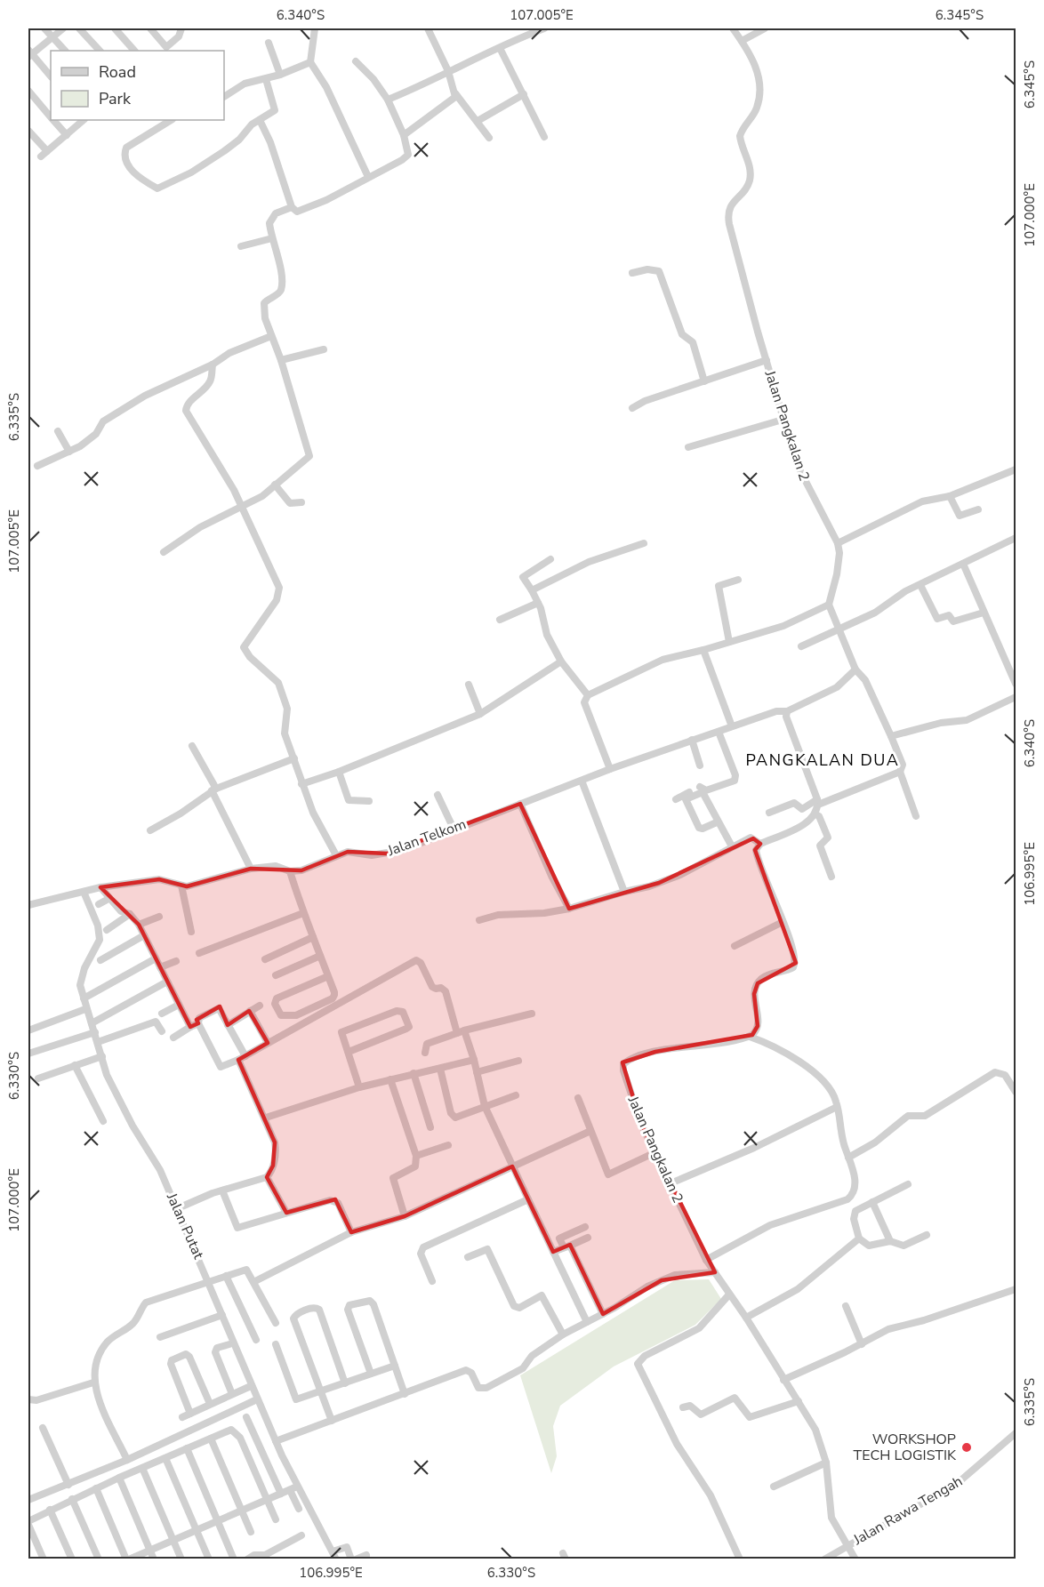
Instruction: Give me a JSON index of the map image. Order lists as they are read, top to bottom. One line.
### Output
{"streets":{"street":["Jalan Pangkalan 2","Jalan Telkom","Jalan Putat","Jalan Rawa Tengah"]},"crossings":[["Jalan Pangkalan 2","Jalan Rawa Tengah"],["Jalan Telkom","Jalan Putat"]],"districts":["PANGKALAN DUA"],"places":["WORKSHOP TECH LOGISTIK"],"legend":["Road","Park"],"coordinates":["6.340°S","107.005°E","6.345°S","107.000°E","6.335°S","106.995°E","6.330°S"]}
